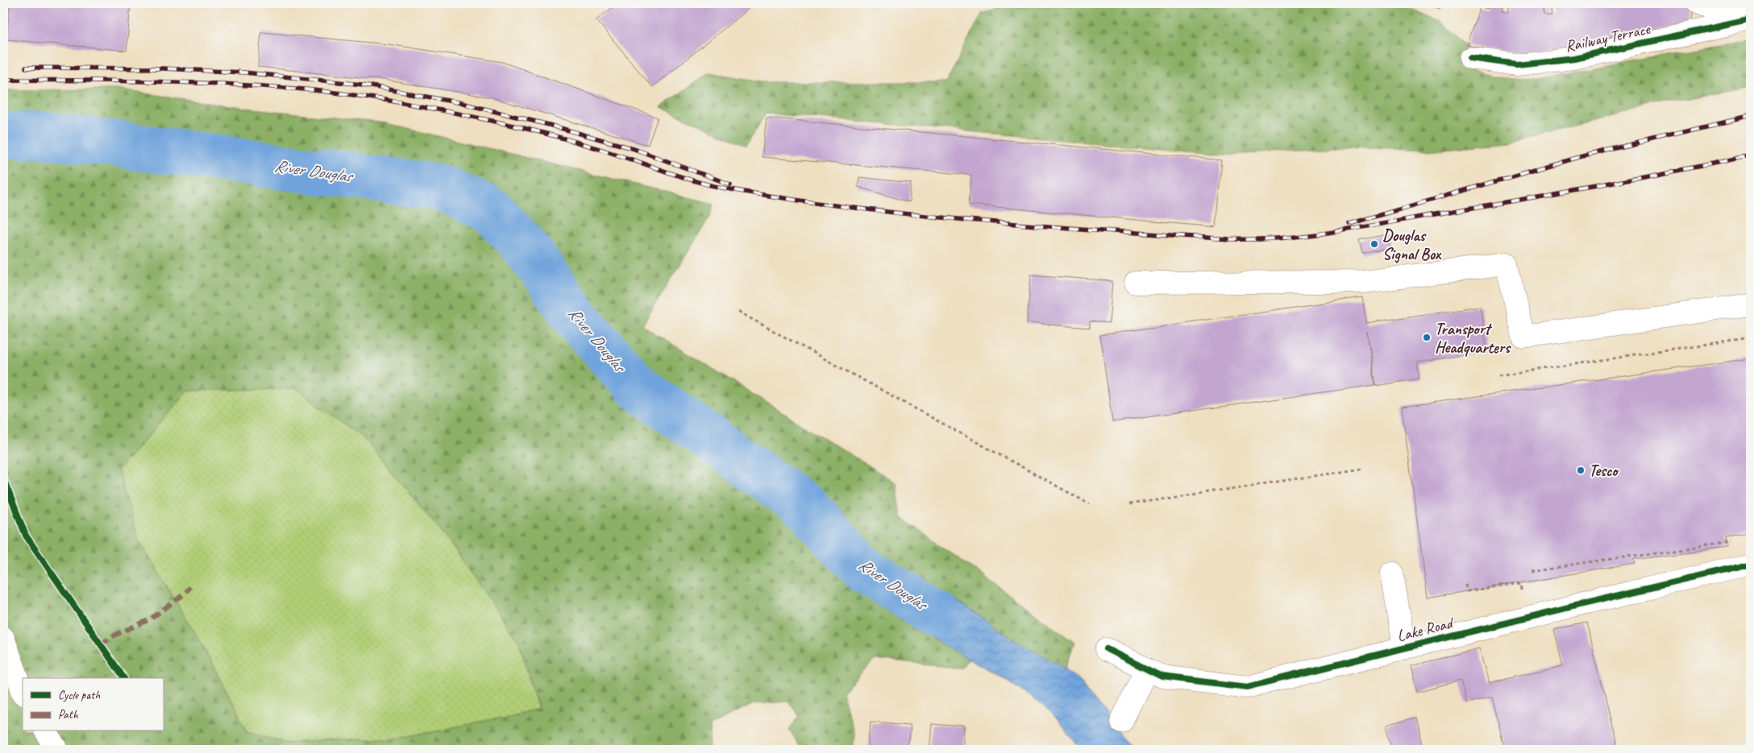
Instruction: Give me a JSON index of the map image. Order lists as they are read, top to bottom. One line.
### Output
{"streets":{"street":["Railway Terrace","Lake Road"]},"water":["River Douglas"],"places":["Douglas Signal Box","Transport Headquarters","Tesco"],"legend":["Cycle path","Path"]}
